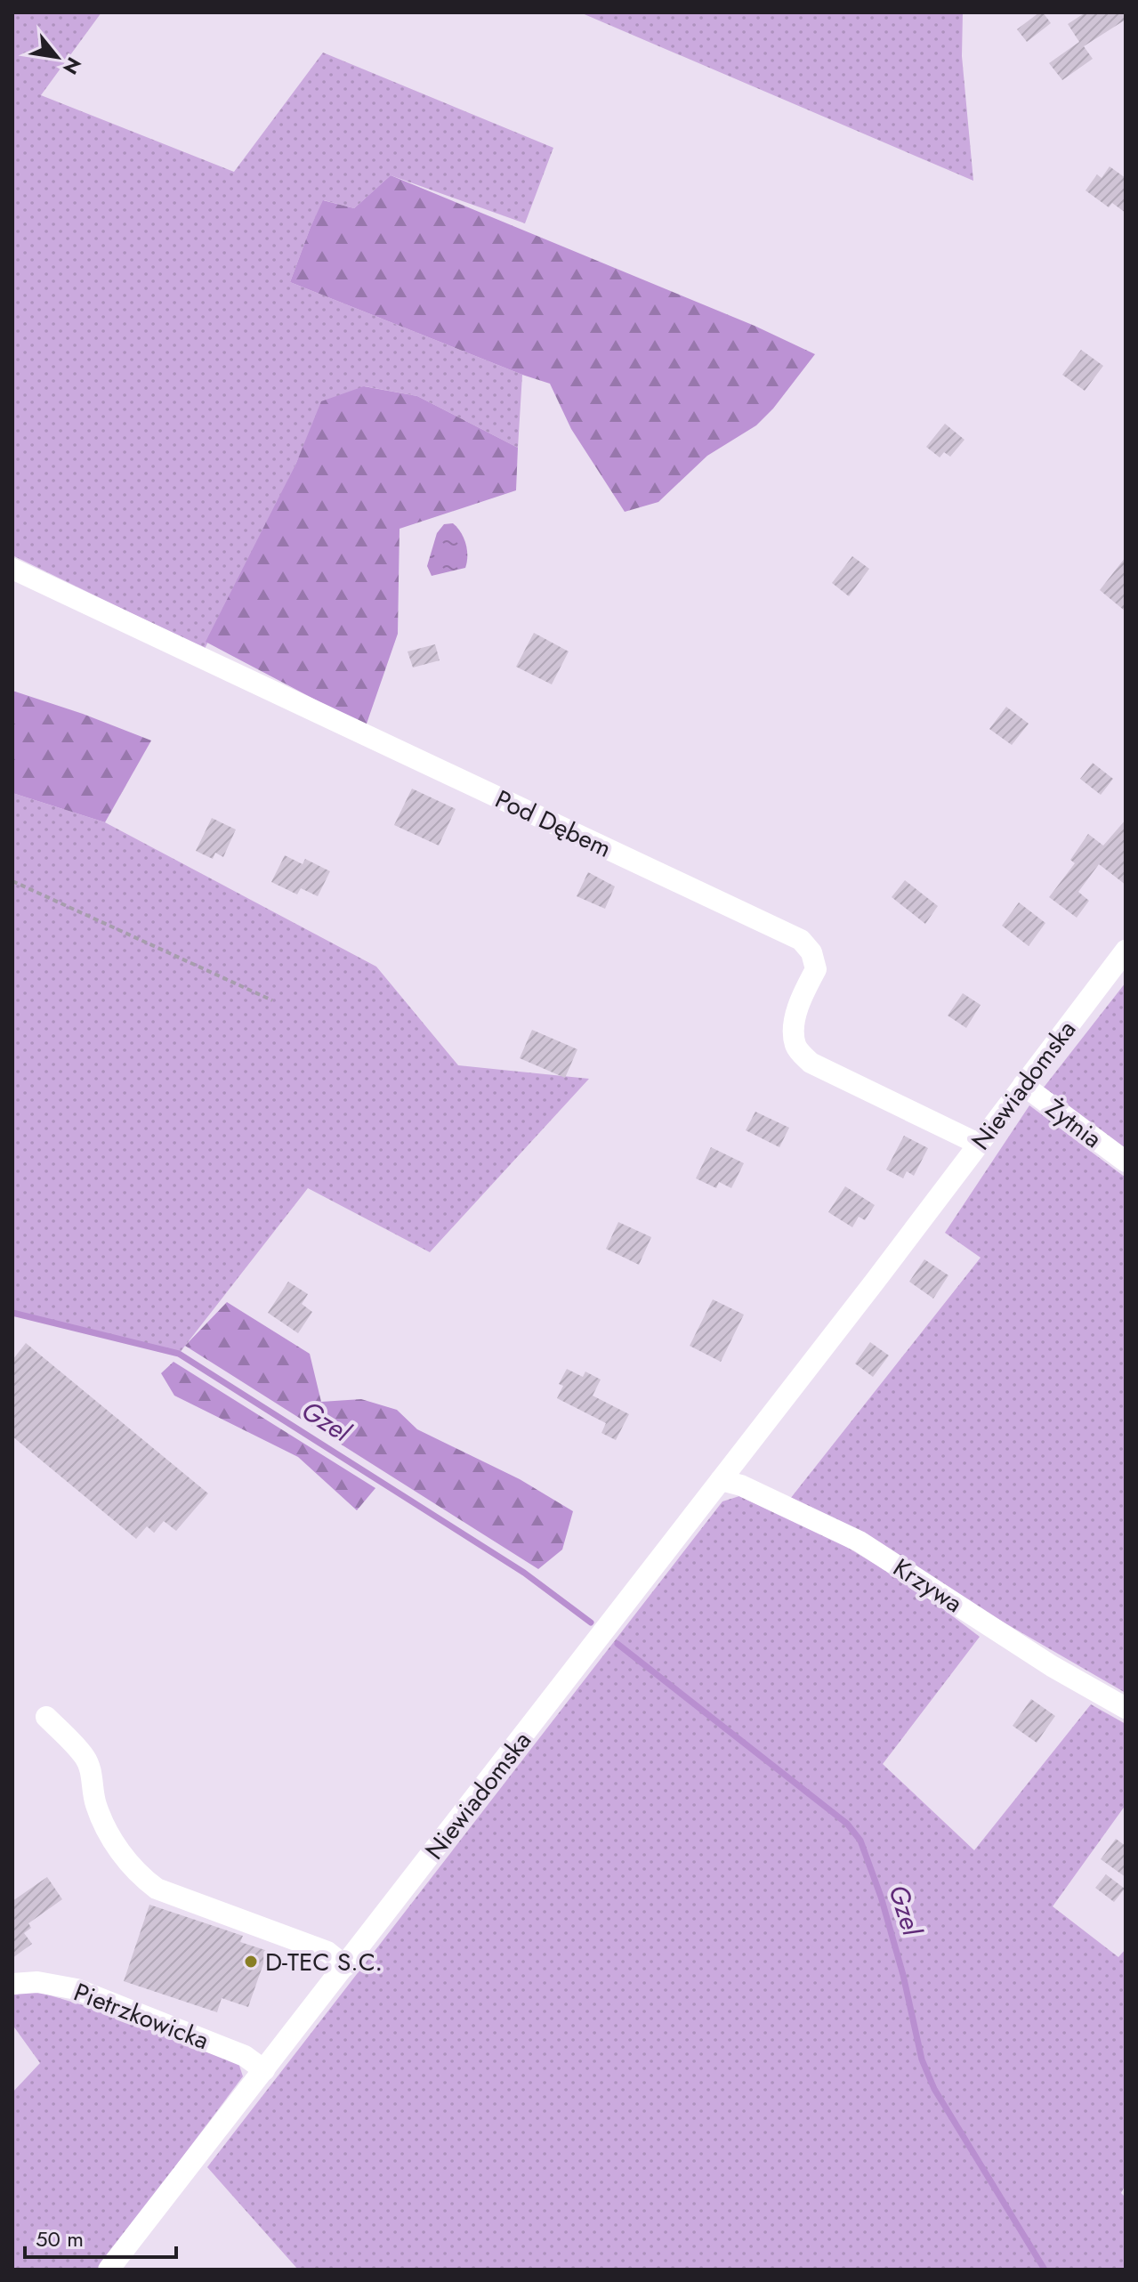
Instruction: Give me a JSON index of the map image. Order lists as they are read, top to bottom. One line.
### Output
{"streets":{"street":["Pod Dębem","Niewiadomska","Żytnia","Krzywa","Pietrzkowicka"]},"crossings":[["Pod Dębem","Niewiadomska"],["Niewiadomska","Żytnia"],["Niewiadomska","Krzywa"],["Niewiadomska","Pietrzkowicka"]],"water":["Gzel"],"places":["D-TEC S.C."],"scale_bar":"50 m","north":"bottom right"}
